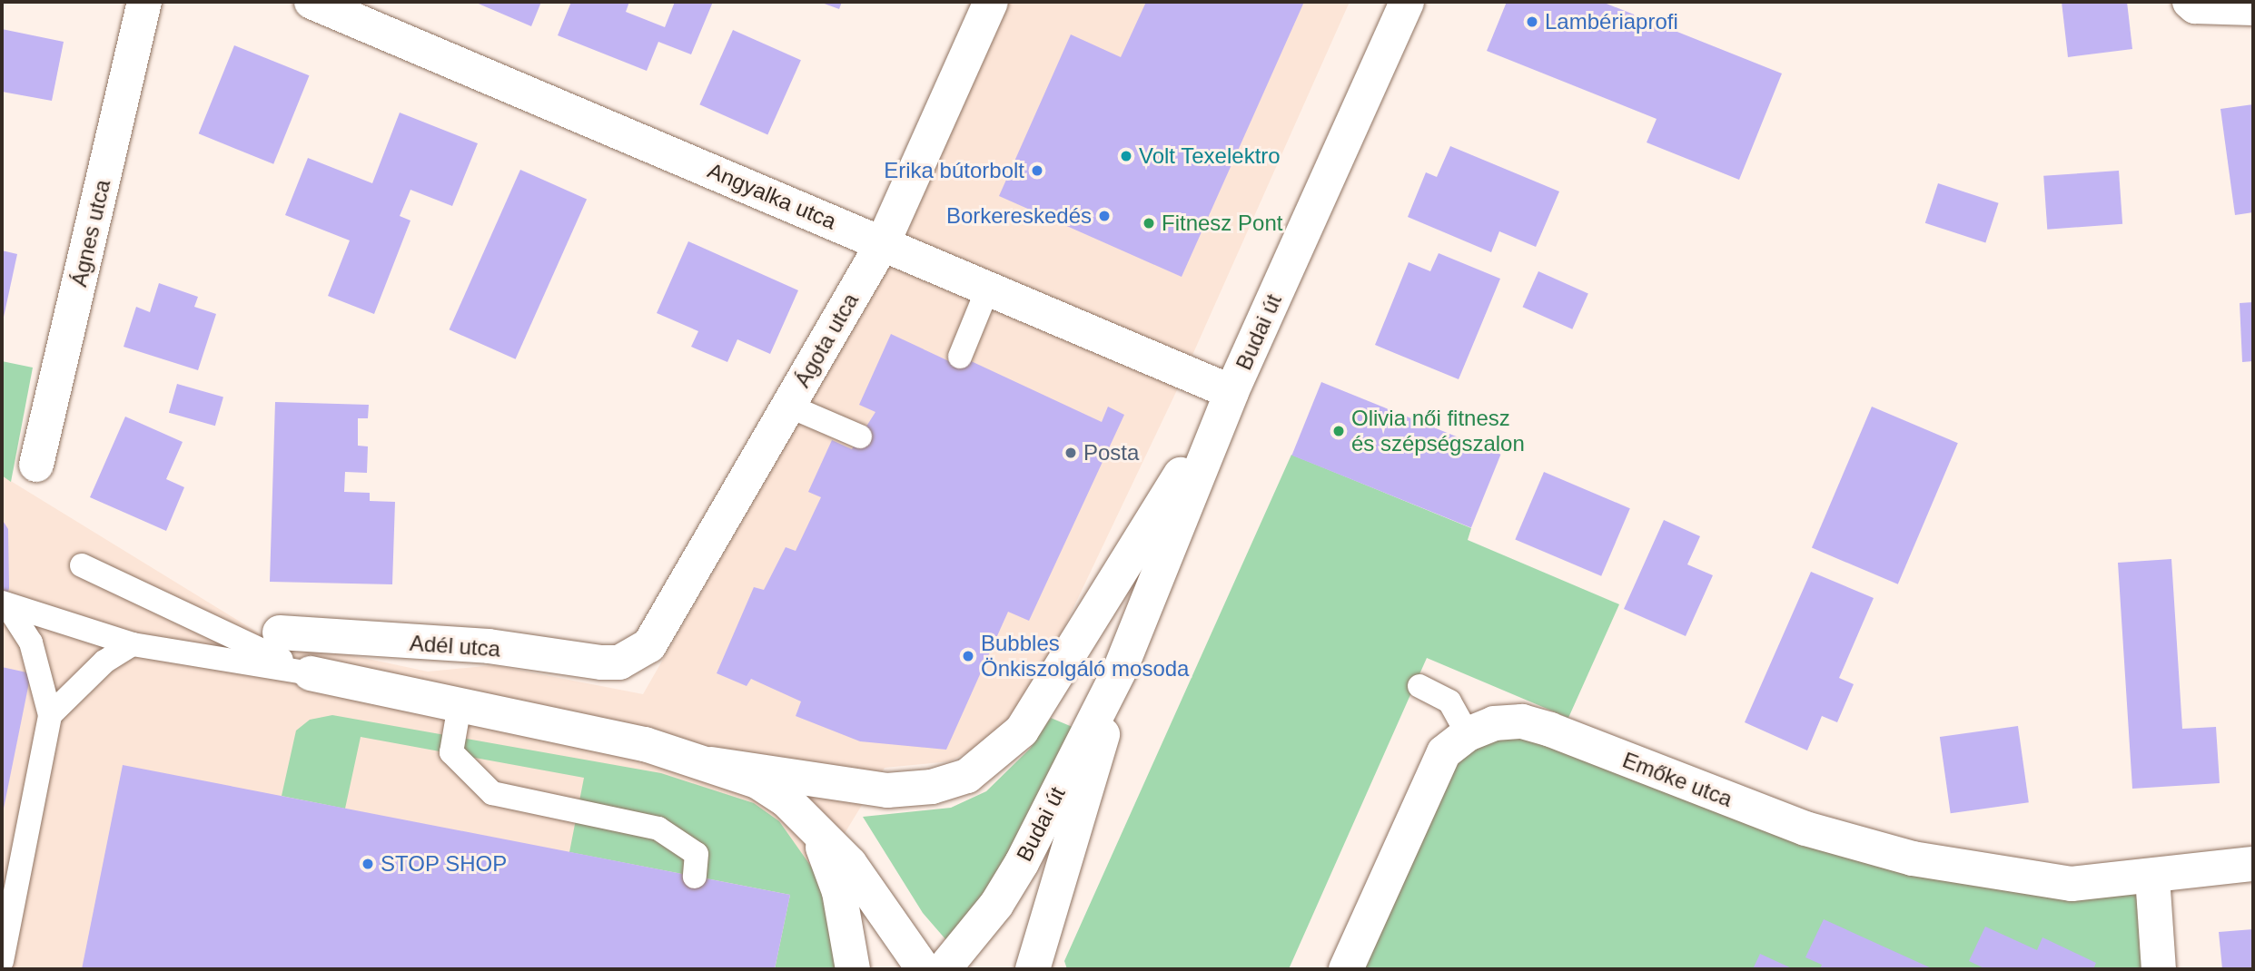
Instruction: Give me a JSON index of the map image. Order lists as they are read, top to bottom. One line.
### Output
{"streets":{"street":["Angyalka utca","Ágnes utca","Budai út","Ágota utca","Adél utca","Emőke utca"]},"crossings":[["Angyalka utca","Budai út"],["Angyalka utca","Ágota utca"],["Ágota utca","Adél utca"]],"places":["Lambériaprofi","Volt Texelektro","Erika bútorbolt","Borkereskedés","Fitnesz Pont","Olivia női fitnesz és szépségszalon","Posta","Bubbles Önkiszolgáló mosoda","STOP SHOP"]}
